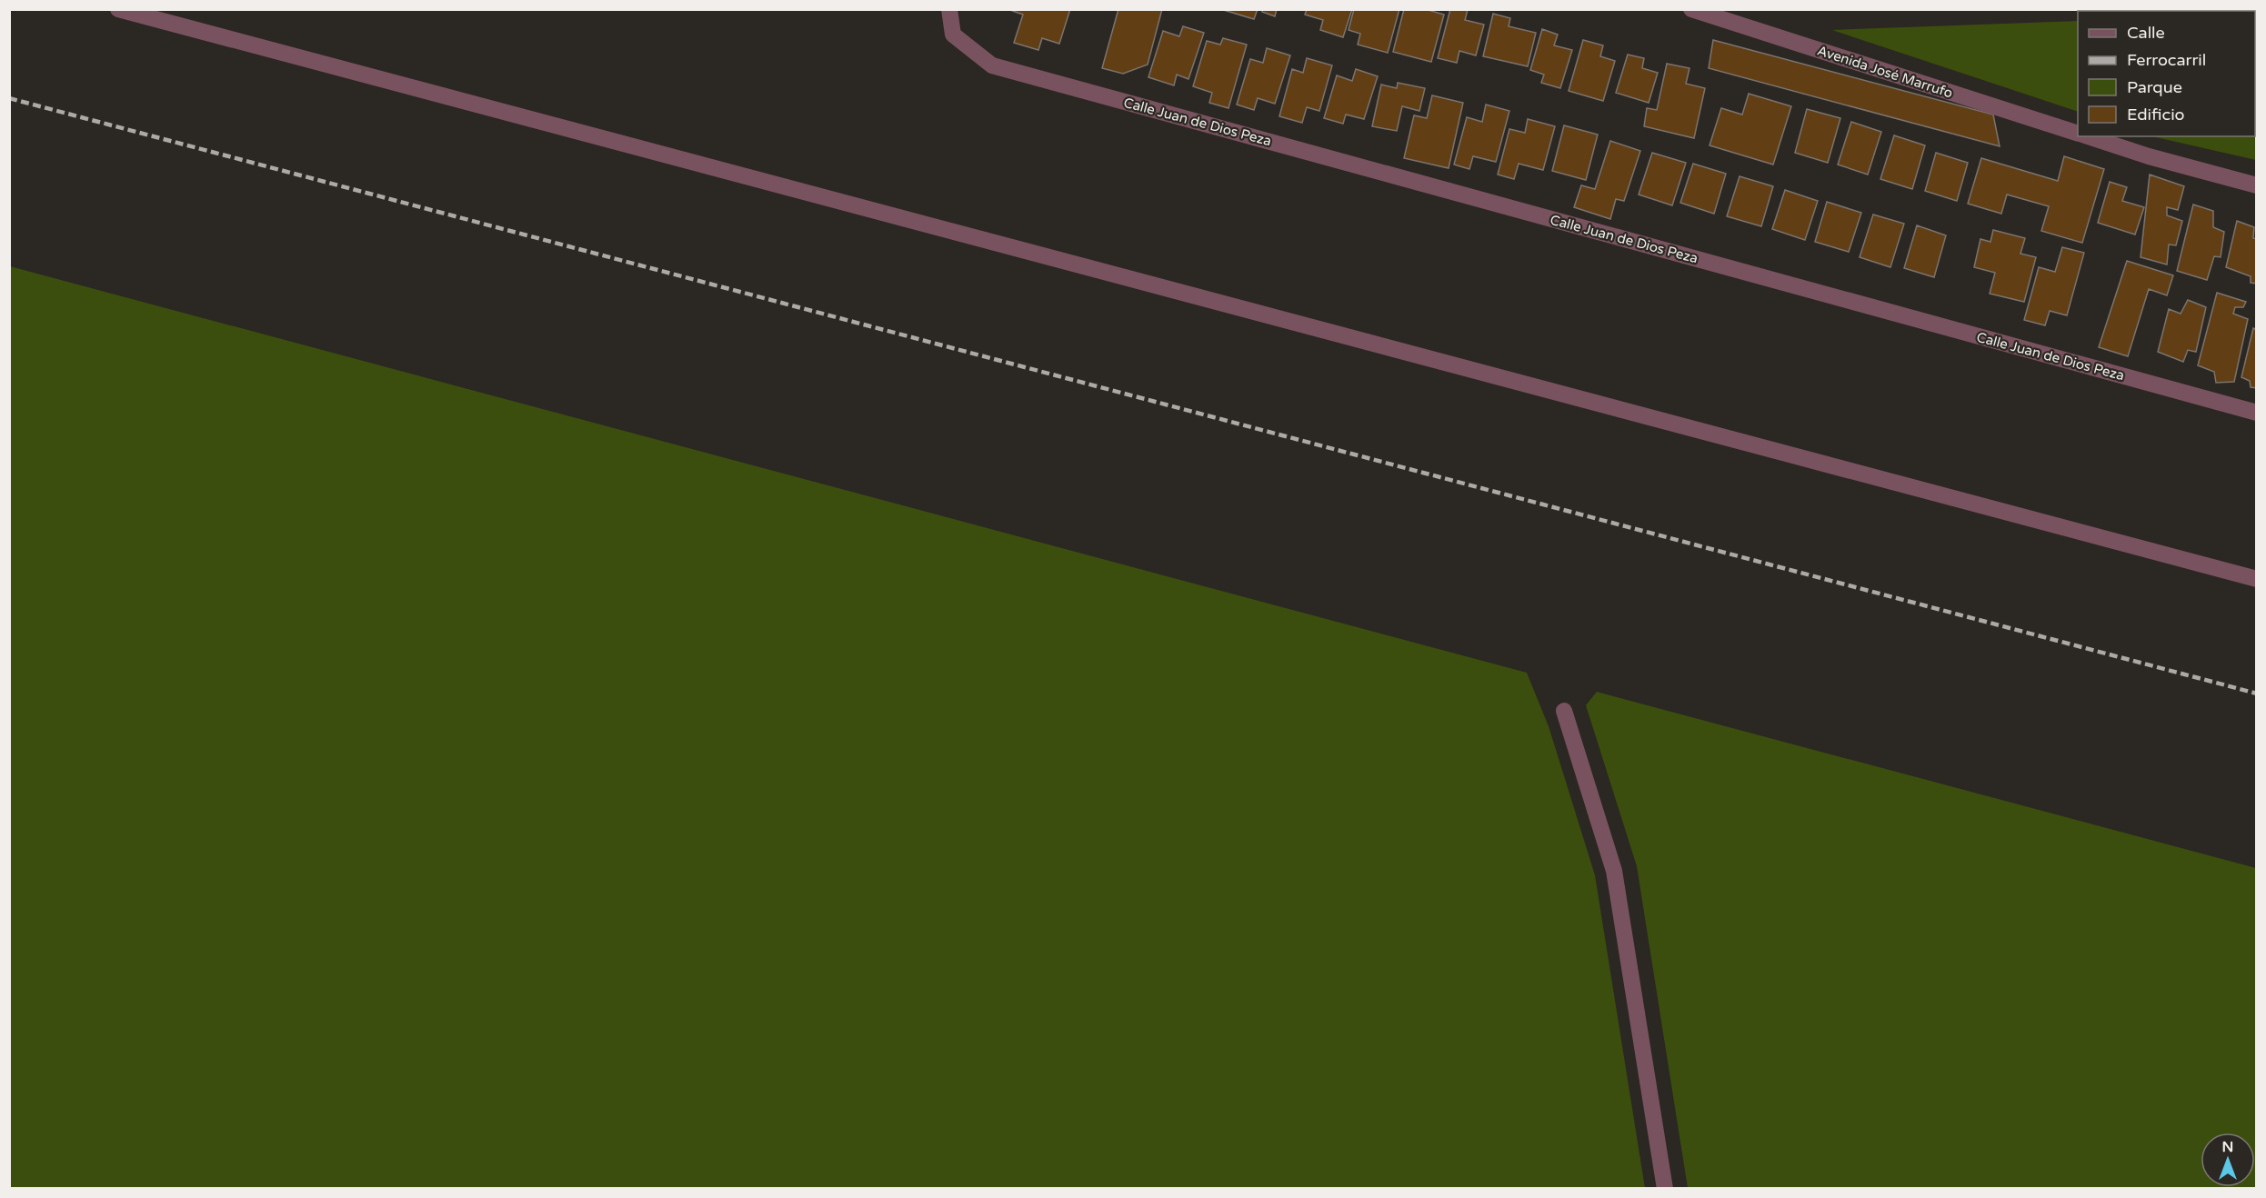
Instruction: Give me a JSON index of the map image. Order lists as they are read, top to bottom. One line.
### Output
{"streets":{"street":["Avenida José Marrufo","Calle Juan de Dios Peza"]},"legend":["Calle","Ferrocarril","Parque","Edificio"],"north":"top"}
